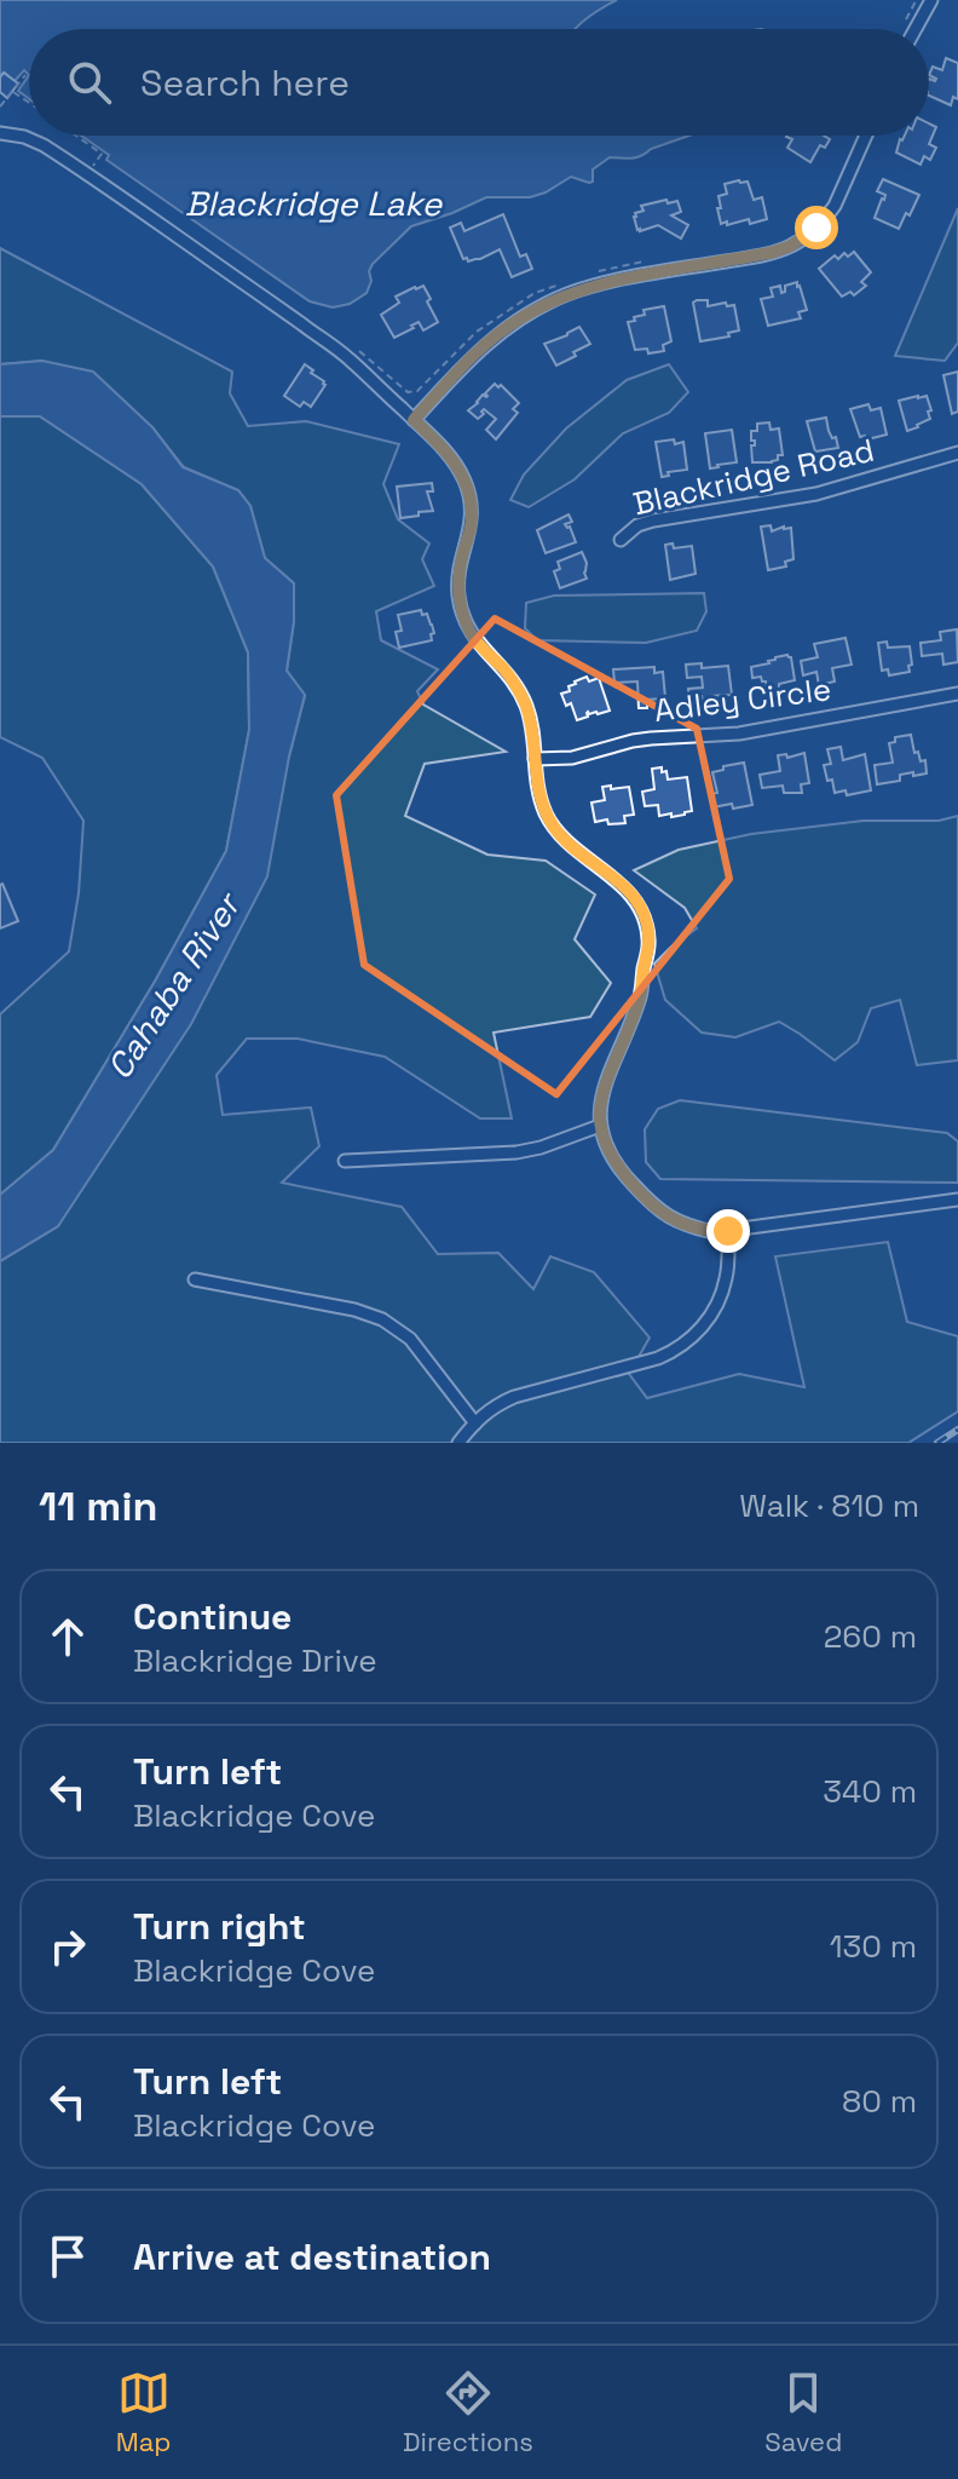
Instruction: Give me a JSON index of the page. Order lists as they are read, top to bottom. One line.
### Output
{"streets":{"street":["Blackridge Road","Adley Circle"]},"water":["Blackridge Lake","Cahaba River"],"page":{"search":"Search here","heading":["11 min","Walk · 810 m"],"list":[["Continue","Blackridge Drive","260 m"],["Turn left","Blackridge Cove","340 m"],["Turn right","Blackridge Cove","130 m"],["Turn left","Blackridge Cove","80 m"],"Arrive at destination"],"nav":["Map","Directions","Saved"]}}
